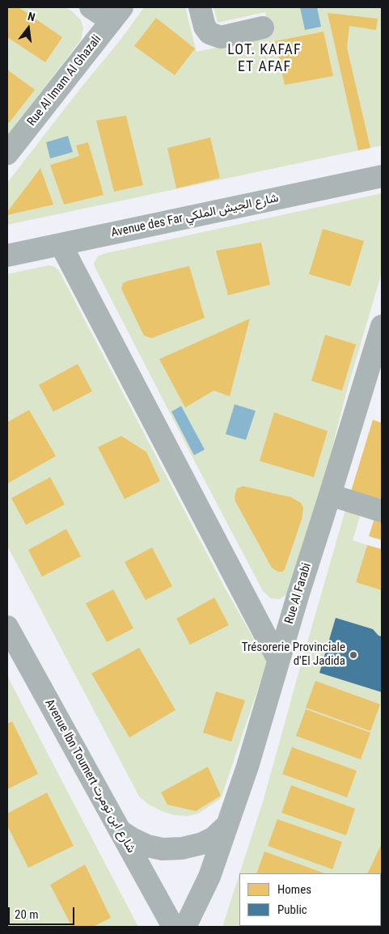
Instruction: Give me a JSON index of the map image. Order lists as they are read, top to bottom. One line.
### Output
{"streets":{"street":["Rue Al Imam Al Ghazali","Avenue des Far شارع الجيش الملكي","Rue Al Farabi","Avenue Ibn Toumert شارع ابن تومرت"]},"districts":["LOT. KAFAF ET AFAF"],"places":["Trésorerie Provinciale d'El Jadida"],"legend":["Homes","Public"],"scale_bar":"20 m","north":"top"}
